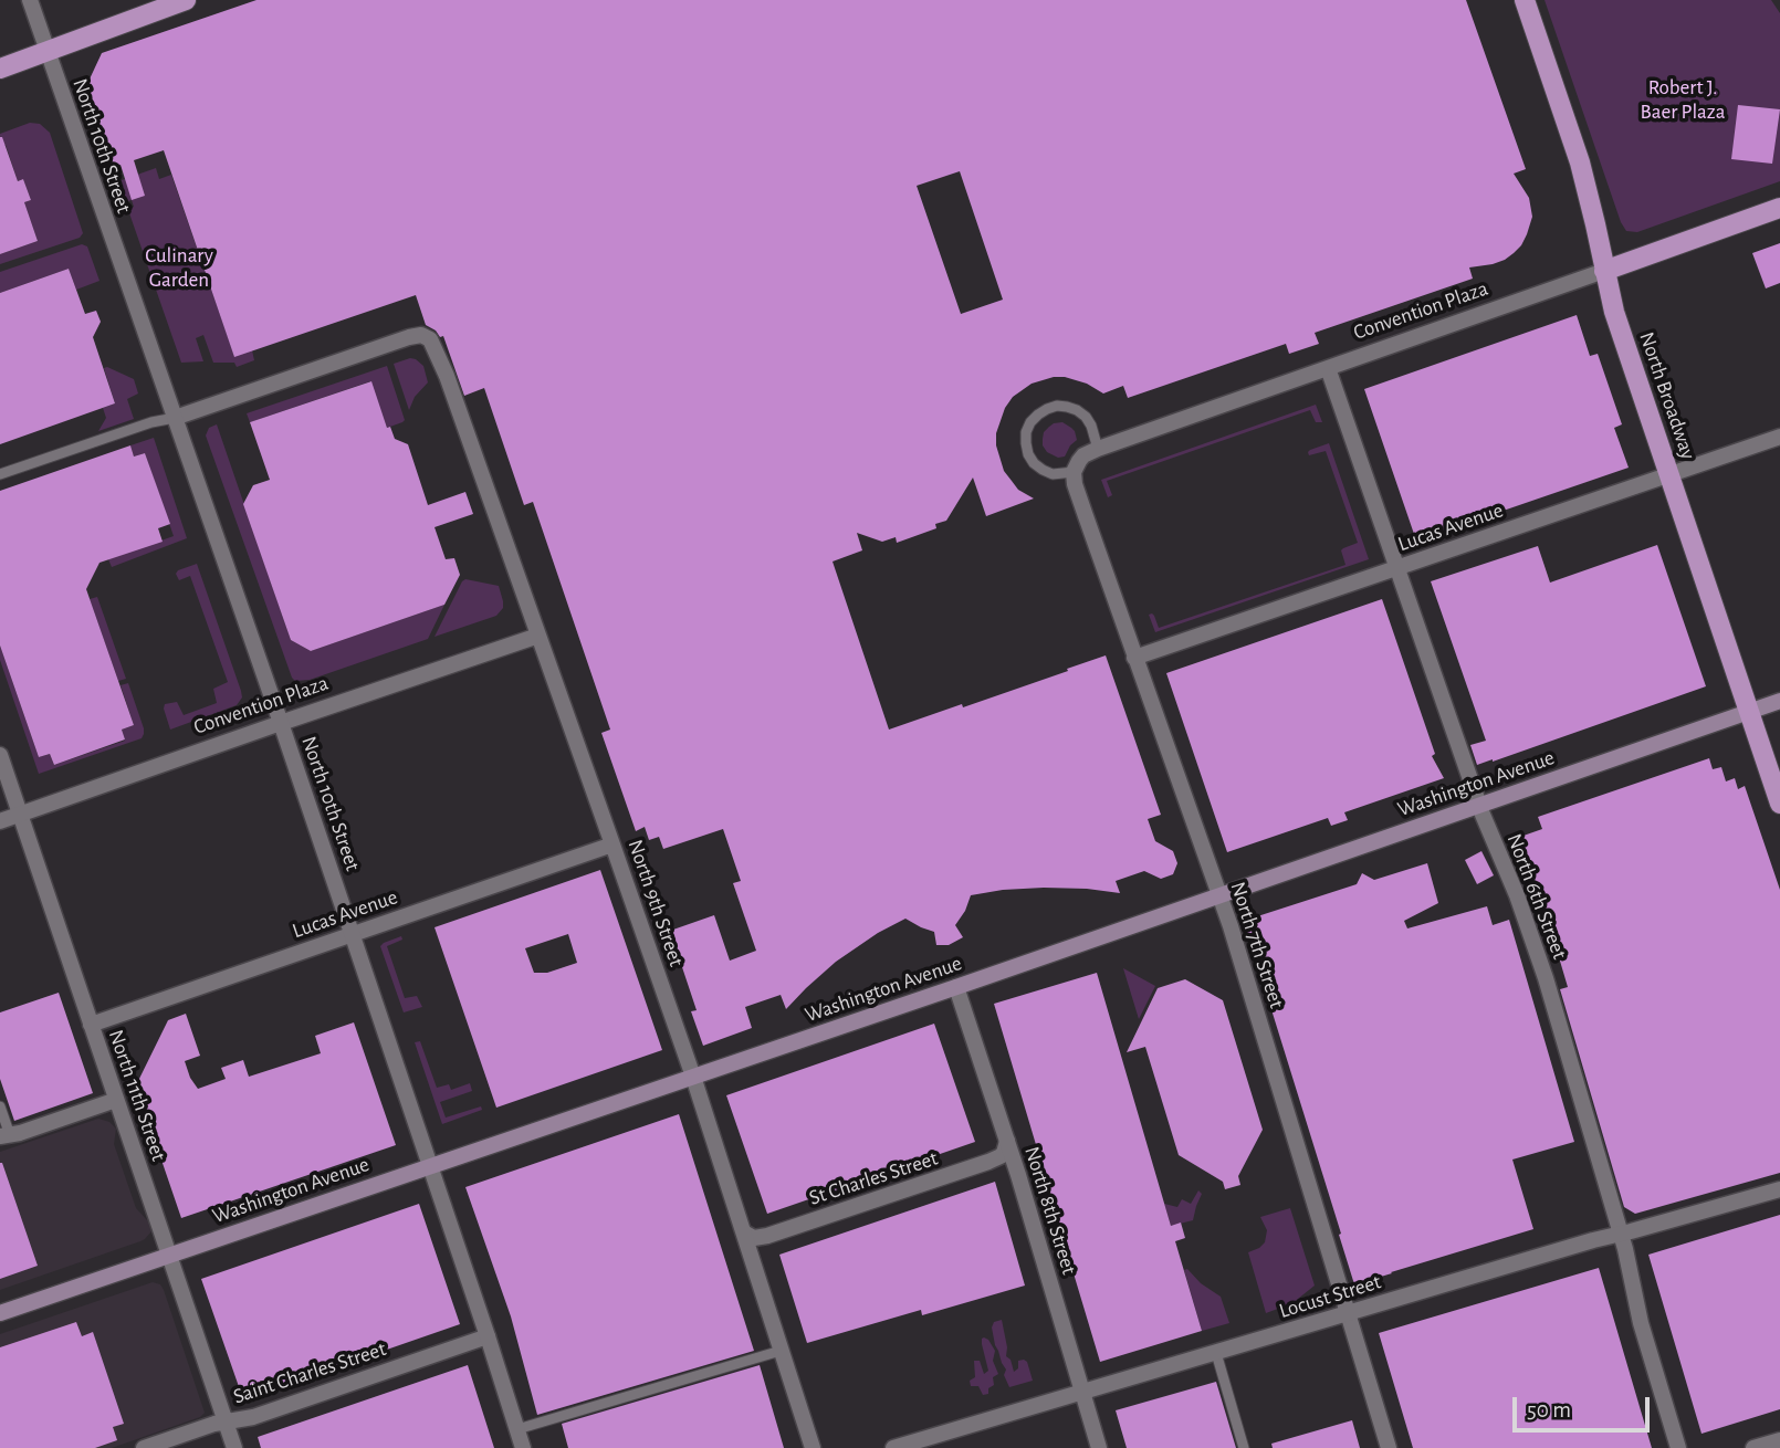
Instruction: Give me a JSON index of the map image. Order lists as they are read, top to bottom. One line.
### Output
{"streets":{"main road":["Convention Plaza","North Broadway","Washington Avenue"],"street":["North 10th Street","Lucas Avenue","North 6th Street","North 9th Street","North 7th Street","North 11th Street","St Charles Street","North 8th Street","Locust Street","Saint Charles Street"]},"crossings":[["North 10th Street","Convention Plaza"],["North 10th Street","Lucas Avenue"],["North 10th Street","Washington Avenue"],["North 10th Street","North 9th Street"],["North 10th Street","Saint Charles Street"],["Convention Plaza","North Broadway"],["Convention Plaza","North 6th Street"],["Convention Plaza","North 9th Street"],["Convention Plaza","North 7th Street"],["Convention Plaza","North 11th Street"],["North Broadway","Lucas Avenue"],["North Broadway","Washington Avenue"],["Lucas Avenue","North 6th Street"],["Lucas Avenue","North 9th Street"],["Lucas Avenue","North 7th Street"],["Lucas Avenue","North 11th Street"],["Washington Avenue","North 6th Street"],["Washington Avenue","North 9th Street"],["Washington Avenue","North 7th Street"],["Washington Avenue","North 11th Street"],["Washington Avenue","North 8th Street"],["North 6th Street","Locust Street"],["North 9th Street","St Charles Street"],["North 7th Street","Locust Street"],["North 11th Street","Saint Charles Street"],["St Charles Street","North 8th Street"],["North 8th Street","Locust Street"]],"parks":["Robert J. Baer Plaza","Culinary Garden"],"scale_bar":"50 m"}
